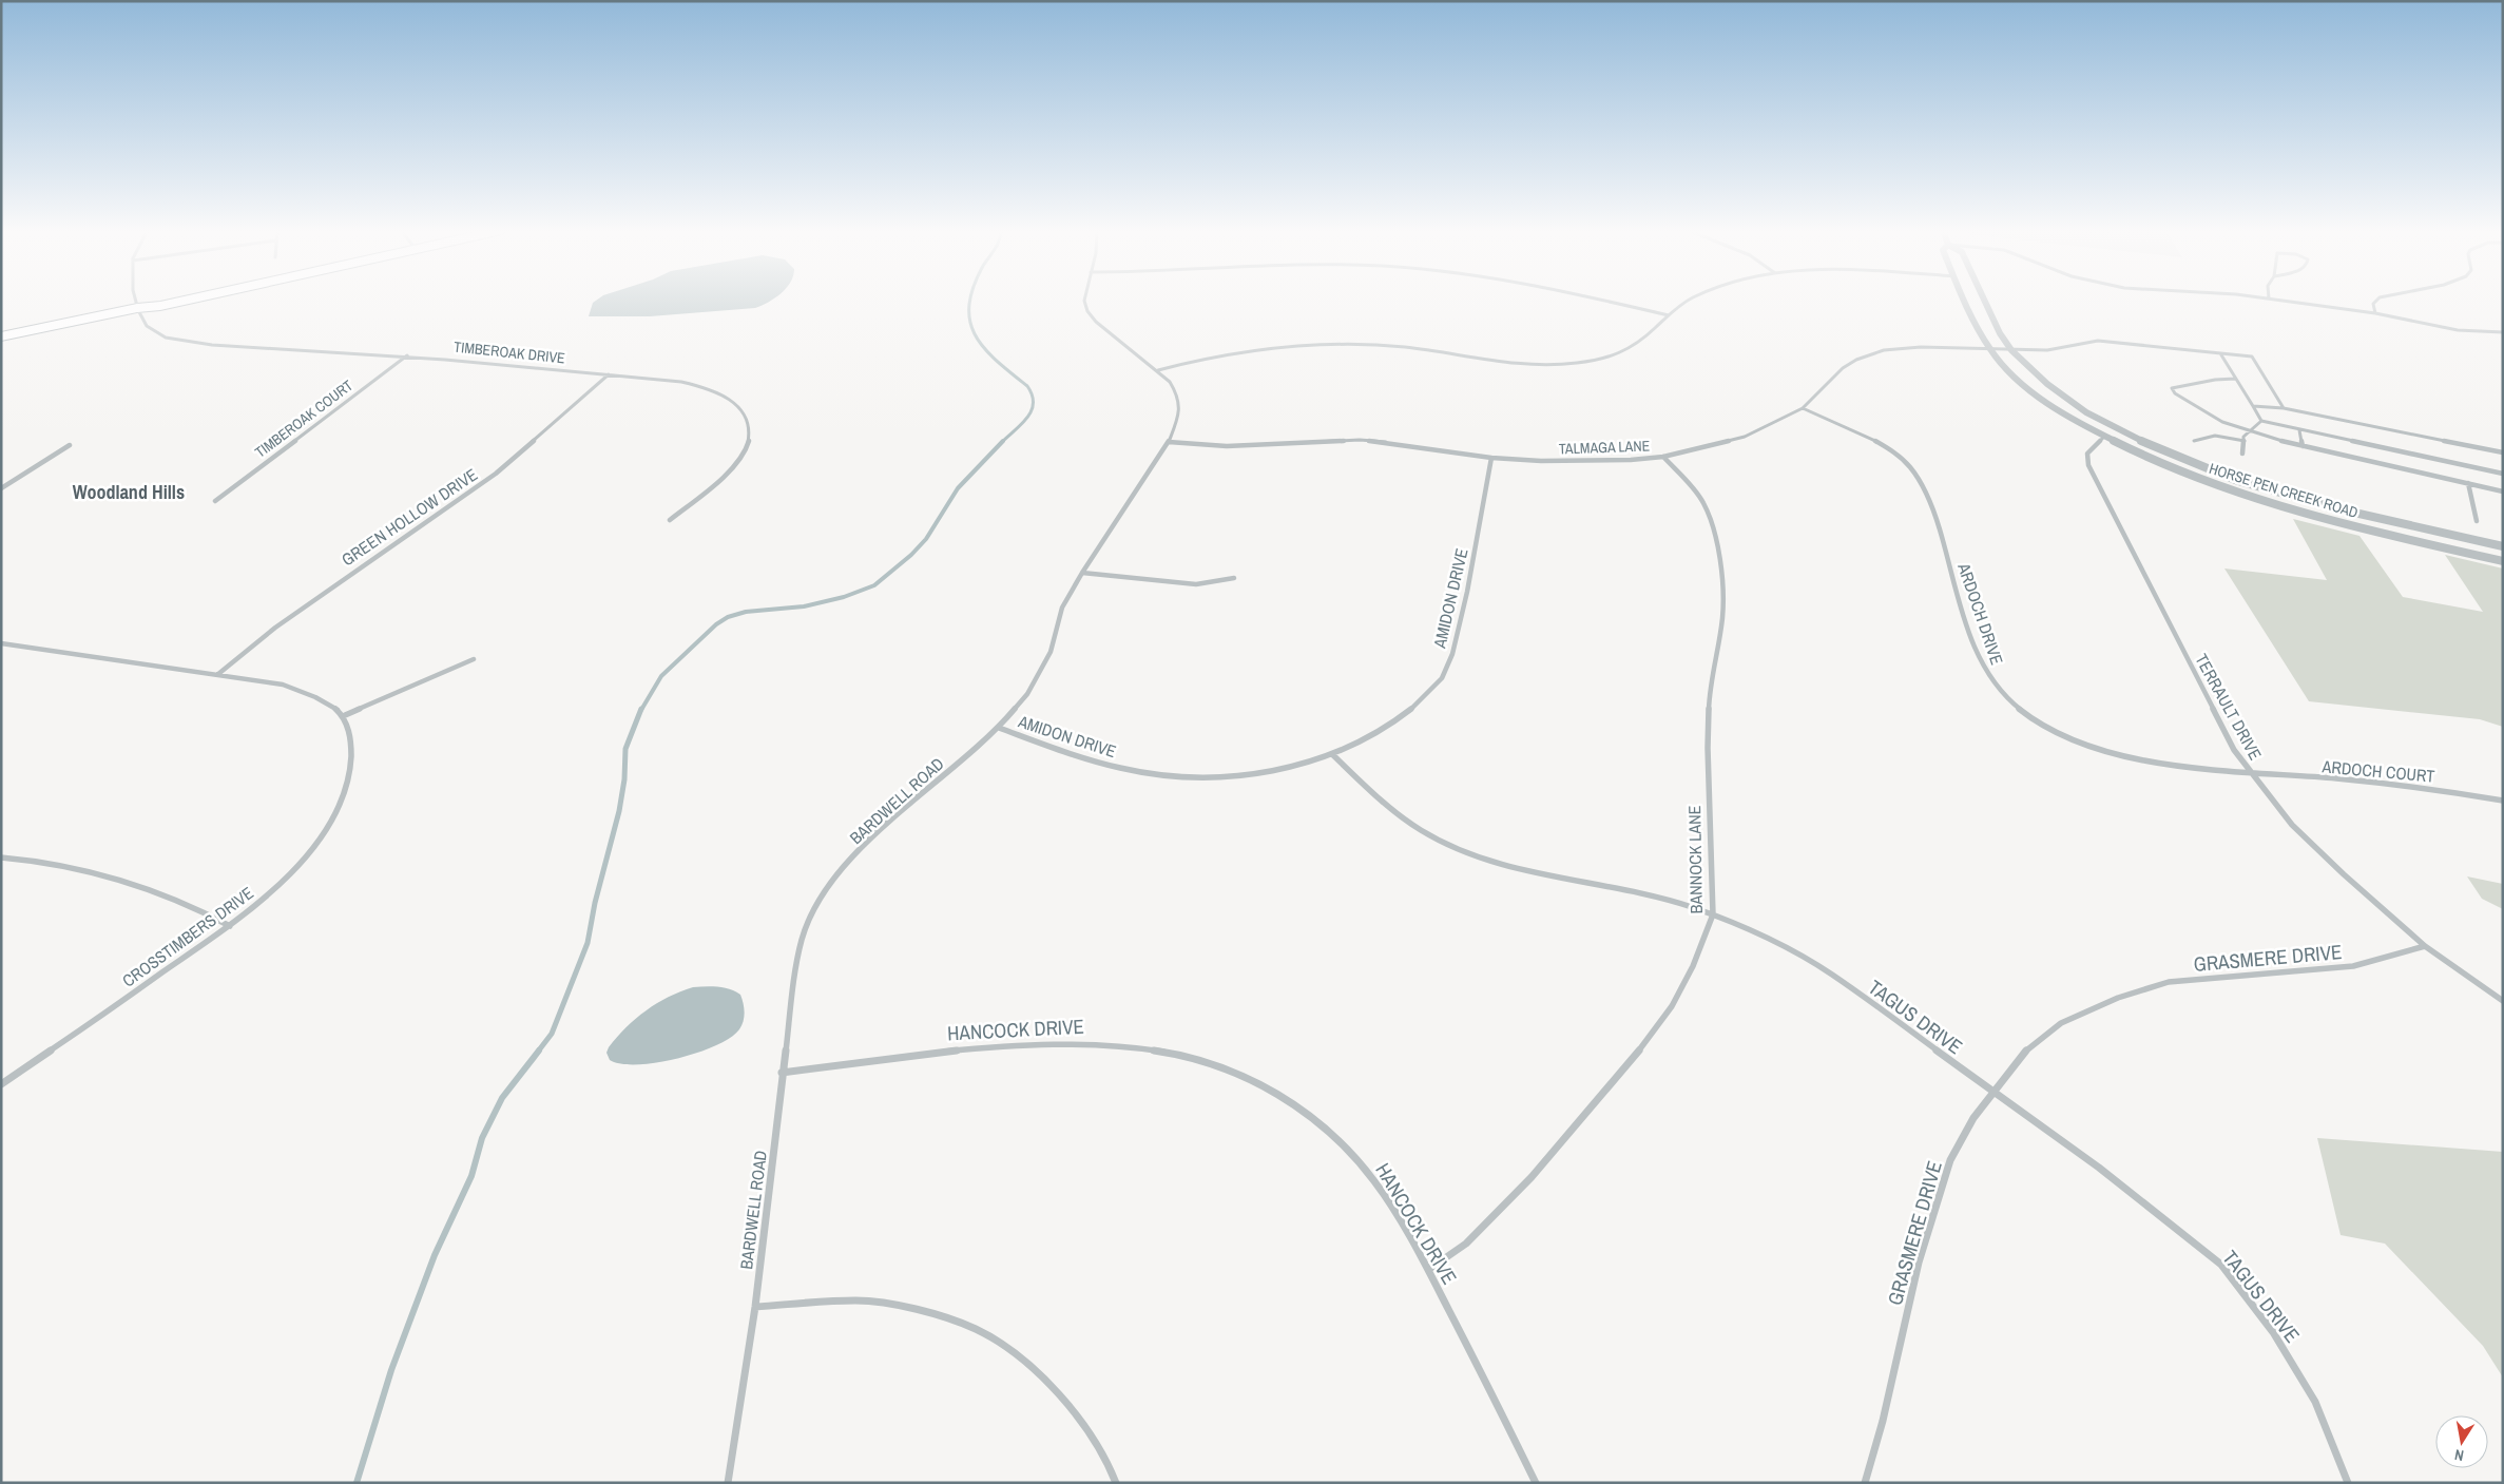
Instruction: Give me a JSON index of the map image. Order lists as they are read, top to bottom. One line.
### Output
{"streets":{"street":["TIMBEROAK DRIVE","TIMBEROAK COURT","TALMAGA LANE","HORSE PEN CREEK ROAD","GREEN HOLLOW DRIVE","AMIDON DRIVE","ARDOCH DRIVE","TERRAULT DRIVE","ARDOCH COURT","BARDWELL ROAD","BANNOCK LANE","CROSSTIMBERS DRIVE","GRASMERE DRIVE","TAGUS DRIVE","HANCOCK DRIVE"]},"crossings":[["TIMBEROAK DRIVE","TIMBEROAK COURT"],["TIMBEROAK DRIVE","GREEN HOLLOW DRIVE"],["TALMAGA LANE","HORSE PEN CREEK ROAD"],["TALMAGA LANE","AMIDON DRIVE"],["TALMAGA LANE","ARDOCH DRIVE"],["TALMAGA LANE","BARDWELL ROAD"],["TALMAGA LANE","BANNOCK LANE"],["HORSE PEN CREEK ROAD","TERRAULT DRIVE"],["AMIDON DRIVE","BARDWELL ROAD"],["AMIDON DRIVE","TAGUS DRIVE"],["ARDOCH DRIVE","TERRAULT DRIVE"],["ARDOCH DRIVE","ARDOCH COURT"],["TERRAULT DRIVE","ARDOCH COURT"],["TERRAULT DRIVE","GRASMERE DRIVE"],["BARDWELL ROAD","HANCOCK DRIVE"],["BANNOCK LANE","TAGUS DRIVE"],["BANNOCK LANE","HANCOCK DRIVE"],["GRASMERE DRIVE","TAGUS DRIVE"]],"districts":["Woodland Hills"],"north":"bottom"}
